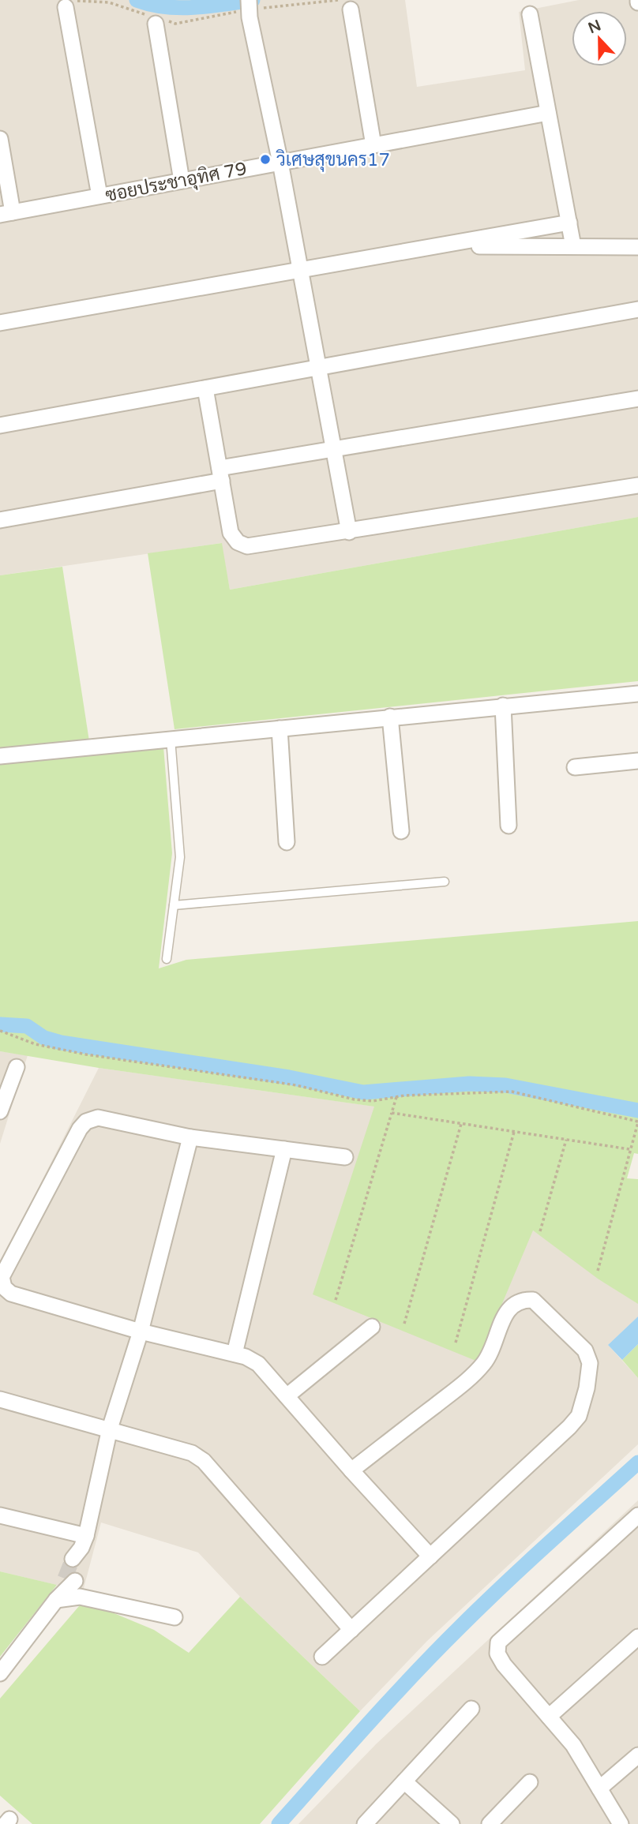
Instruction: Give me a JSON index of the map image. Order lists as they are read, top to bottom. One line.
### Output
{"streets":{"street":["ซอยประชาอุทิศ 79"]},"places":["วิเศษสุขนคร17"],"north":"top"}
